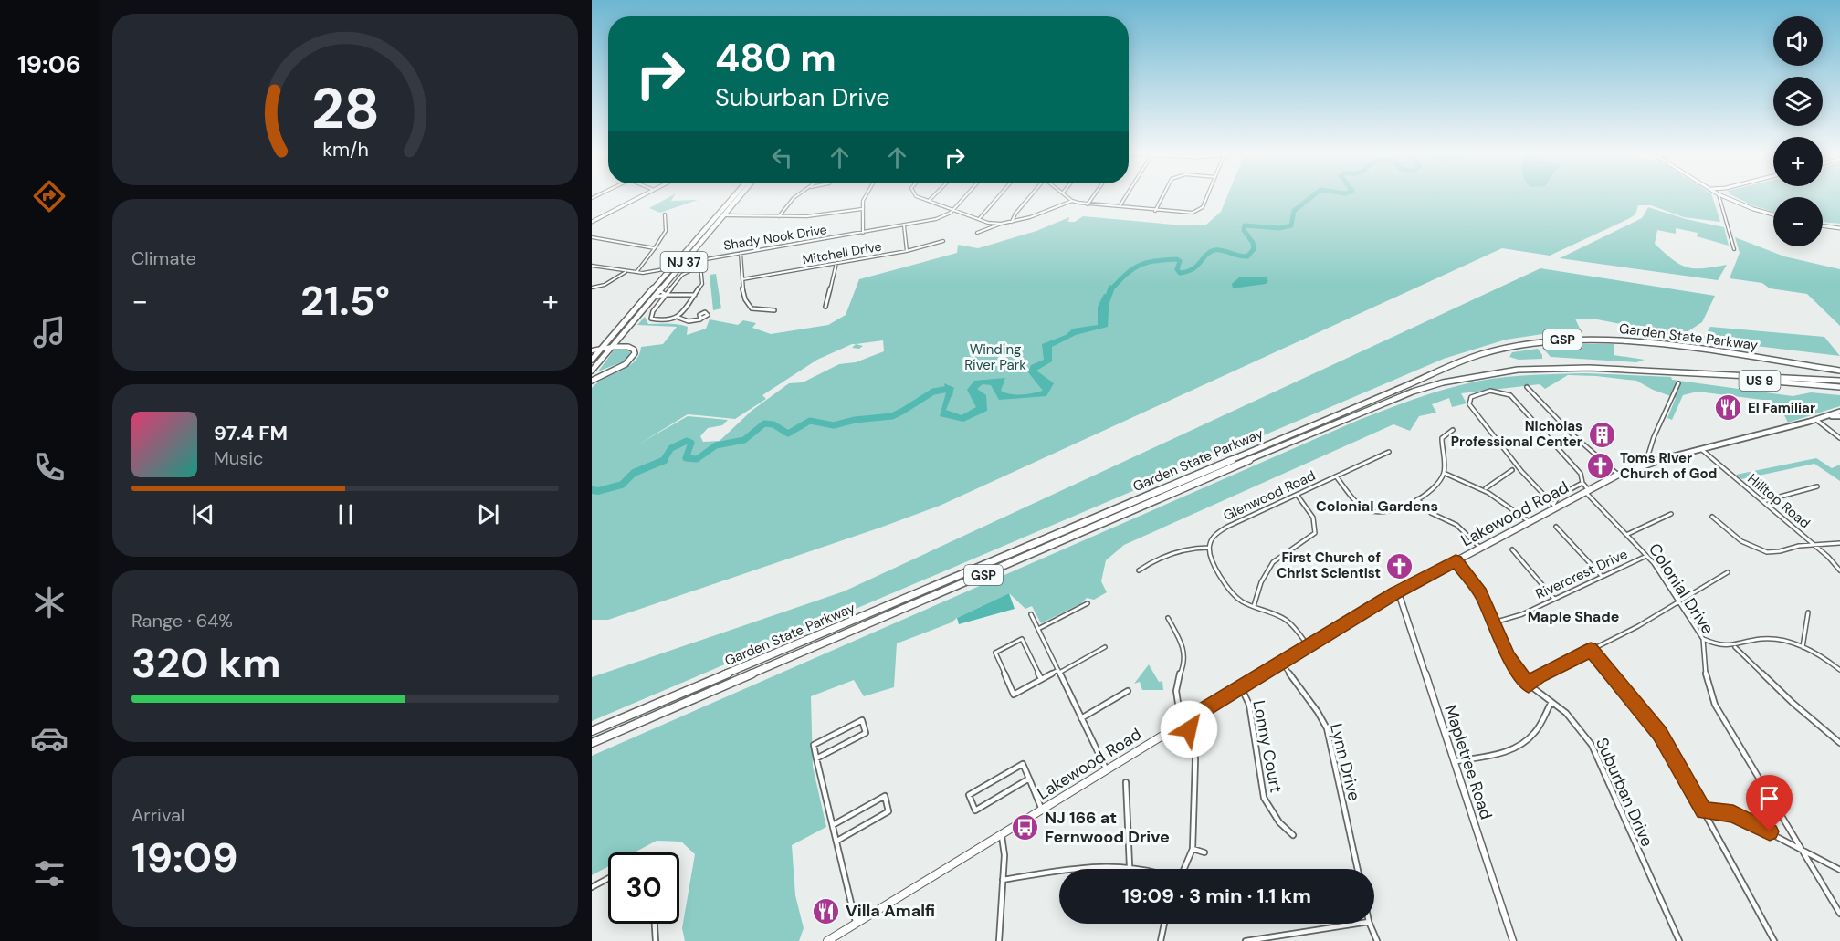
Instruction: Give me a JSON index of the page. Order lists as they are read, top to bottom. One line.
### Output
{"streets":{"highway":["NJ 37","Garden State Parkway","GSP","US 9"],"main road":["Lakewood Road","Mapletree Road"],"street":["Shady Nook Drive","Mitchell Drive","Glenwood Road","Hilltop Road","Rivercrest Drive","Colonial Drive","Lonny Court","Lynn Drive","Suburban Drive"]},"crossings":[["Shady Nook Drive","NJ 37"],["Garden State Parkway","US 9"],["Hilltop Road","Lakewood Road"],["Lakewood Road","Colonial Drive"],["Lakewood Road","Lonny Court"],["Lakewood Road","Lynn Drive"],["Lakewood Road","Mapletree Road"],["Lakewood Road","Suburban Drive"],["Rivercrest Drive","Colonial Drive"],["Rivercrest Drive","Suburban Drive"]],"districts":["Colonial Gardens","Maple Shade"],"parks":["Winding River Park"],"places":{"restaurant":["El Familiar","Villa Amalfi"],"building":["Nicholas Professional Center"],"church":["Toms River Church of God","First Church of Christ Scientist"],"bus stop":["NJ 166 at Fernwood Drive"]},"page":{"tabs":"19:06","map_buttons":["+","−"],"turn":["480 m","Suburban Drive"],"tile":["Climate",["Range · 64%","320 km"],["Arrival","19:09"]],"heat":["−","21.5°","+"],"song":["97.4 FM","Music"],"limit":"30","trip":"19:09 · 3 min · 1.1 km","gauge":["28","km/h"]}}
